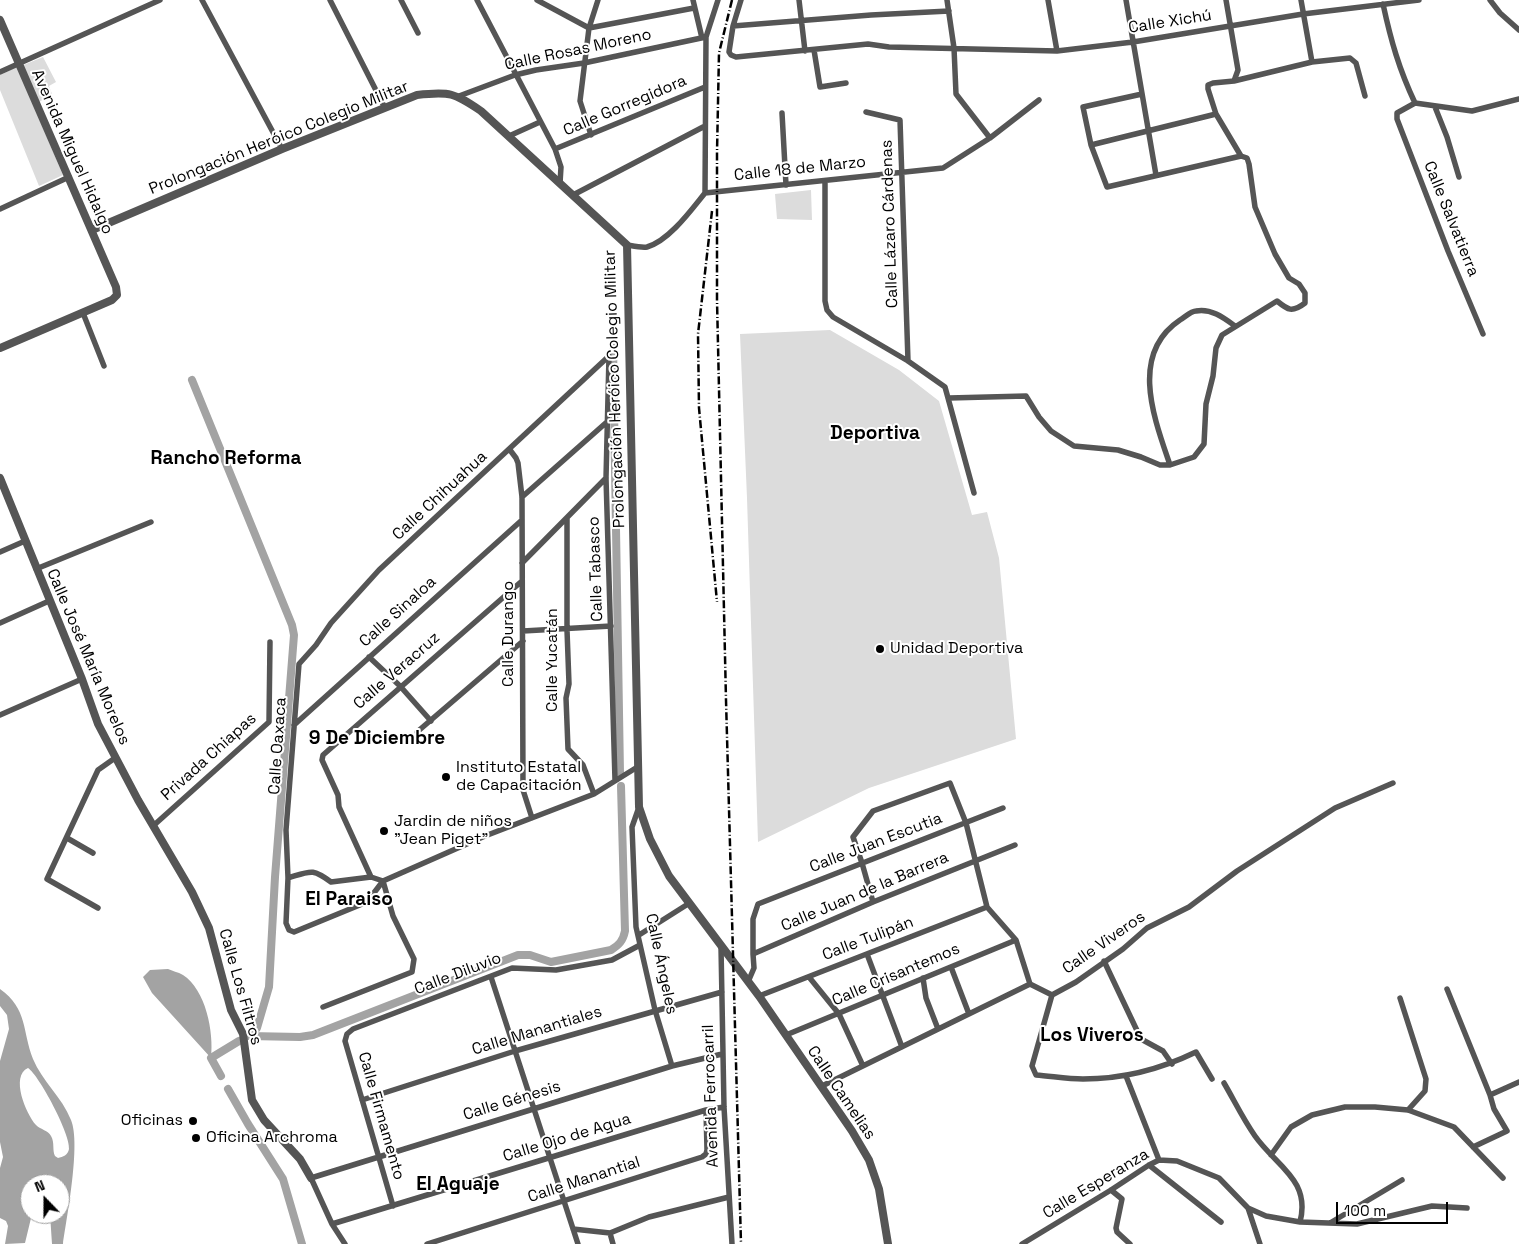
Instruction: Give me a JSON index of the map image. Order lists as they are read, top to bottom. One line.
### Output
{"streets":{"street":["Calle Xichú","Calle Rosas Moreno","Calle Gorregidora","Prolongación Heróico Colegio Militar","Avenida Miguel Hidalgo","Calle 18 de Marzo","Calle Salvatierra","Calle Lázaro Cárdenas","Calle Chihuahua","Calle Tabasco","Calle Sinaloa","Calle Durango","Calle José María Morelos","Calle Yucatán","Calle Veracruz","Calle Oaxaca","Privada Chiapas","Calle Juan Escutia","Calle Juan de la Barrera","Calle Tulipán","Calle Viveros","Calle Ángeles","Calle Diluvio","Calle Crisantemos","Calle Los Filtros","Calle Manantiales","Calle Camelias","Avenida Ferrocarril","Calle Génesis","Calle Firmamento","Calle Ojo de Agua","Calle Manantial","Calle Esperanza"]},"crossings":[["Calle Rosas Moreno","Prolongación Heróico Colegio Militar"],["Prolongación Heróico Colegio Militar","Avenida Miguel Hidalgo"],["Prolongación Heróico Colegio Militar","Calle Ángeles"],["Prolongación Heróico Colegio Militar","Calle Camelias"],["Prolongación Heróico Colegio Militar","Avenida Ferrocarril"],["Calle 18 de Marzo","Calle Lázaro Cárdenas"],["Calle Chihuahua","Calle Tabasco"],["Calle Chihuahua","Calle Durango"],["Calle Chihuahua","Calle Oaxaca"],["Calle Sinaloa","Calle Durango"],["Calle Sinaloa","Calle Oaxaca"],["Calle Durango","Calle Veracruz"],["Calle José María Morelos","Privada Chiapas"],["Calle José María Morelos","Calle Los Filtros"],["Calle Juan Escutia","Calle Juan de la Barrera"],["Calle Tulipán","Calle Camelias"],["Calle Ángeles","Calle Diluvio"],["Calle Ángeles","Calle Manantiales"],["Calle Ángeles","Calle Génesis"],["Calle Diluvio","Calle Firmamento"],["Calle Crisantemos","Calle Camelias"],["Calle Los Filtros","Calle Génesis"],["Calle Los Filtros","Calle Ojo de Agua"],["Calle Manantiales","Avenida Ferrocarril"],["Calle Manantiales","Calle Firmamento"],["Avenida Ferrocarril","Calle Génesis"],["Avenida Ferrocarril","Calle Ojo de Agua"],["Calle Génesis","Calle Firmamento"],["Calle Firmamento","Calle Ojo de Agua"],["Calle Ojo de Agua","Calle Manantial"]],"districts":["Deportiva","Rancho Reforma","9 De Diciembre","El Paraiso","Los Viveros","El Aguaje"],"places":["Unidad Deportiva","Instituto Estatal de Capacitación","Jardin de niños \"Jean Piget\"","Oficinas","Oficina Archroma"],"scale_bar":"100 m","north":"top"}
